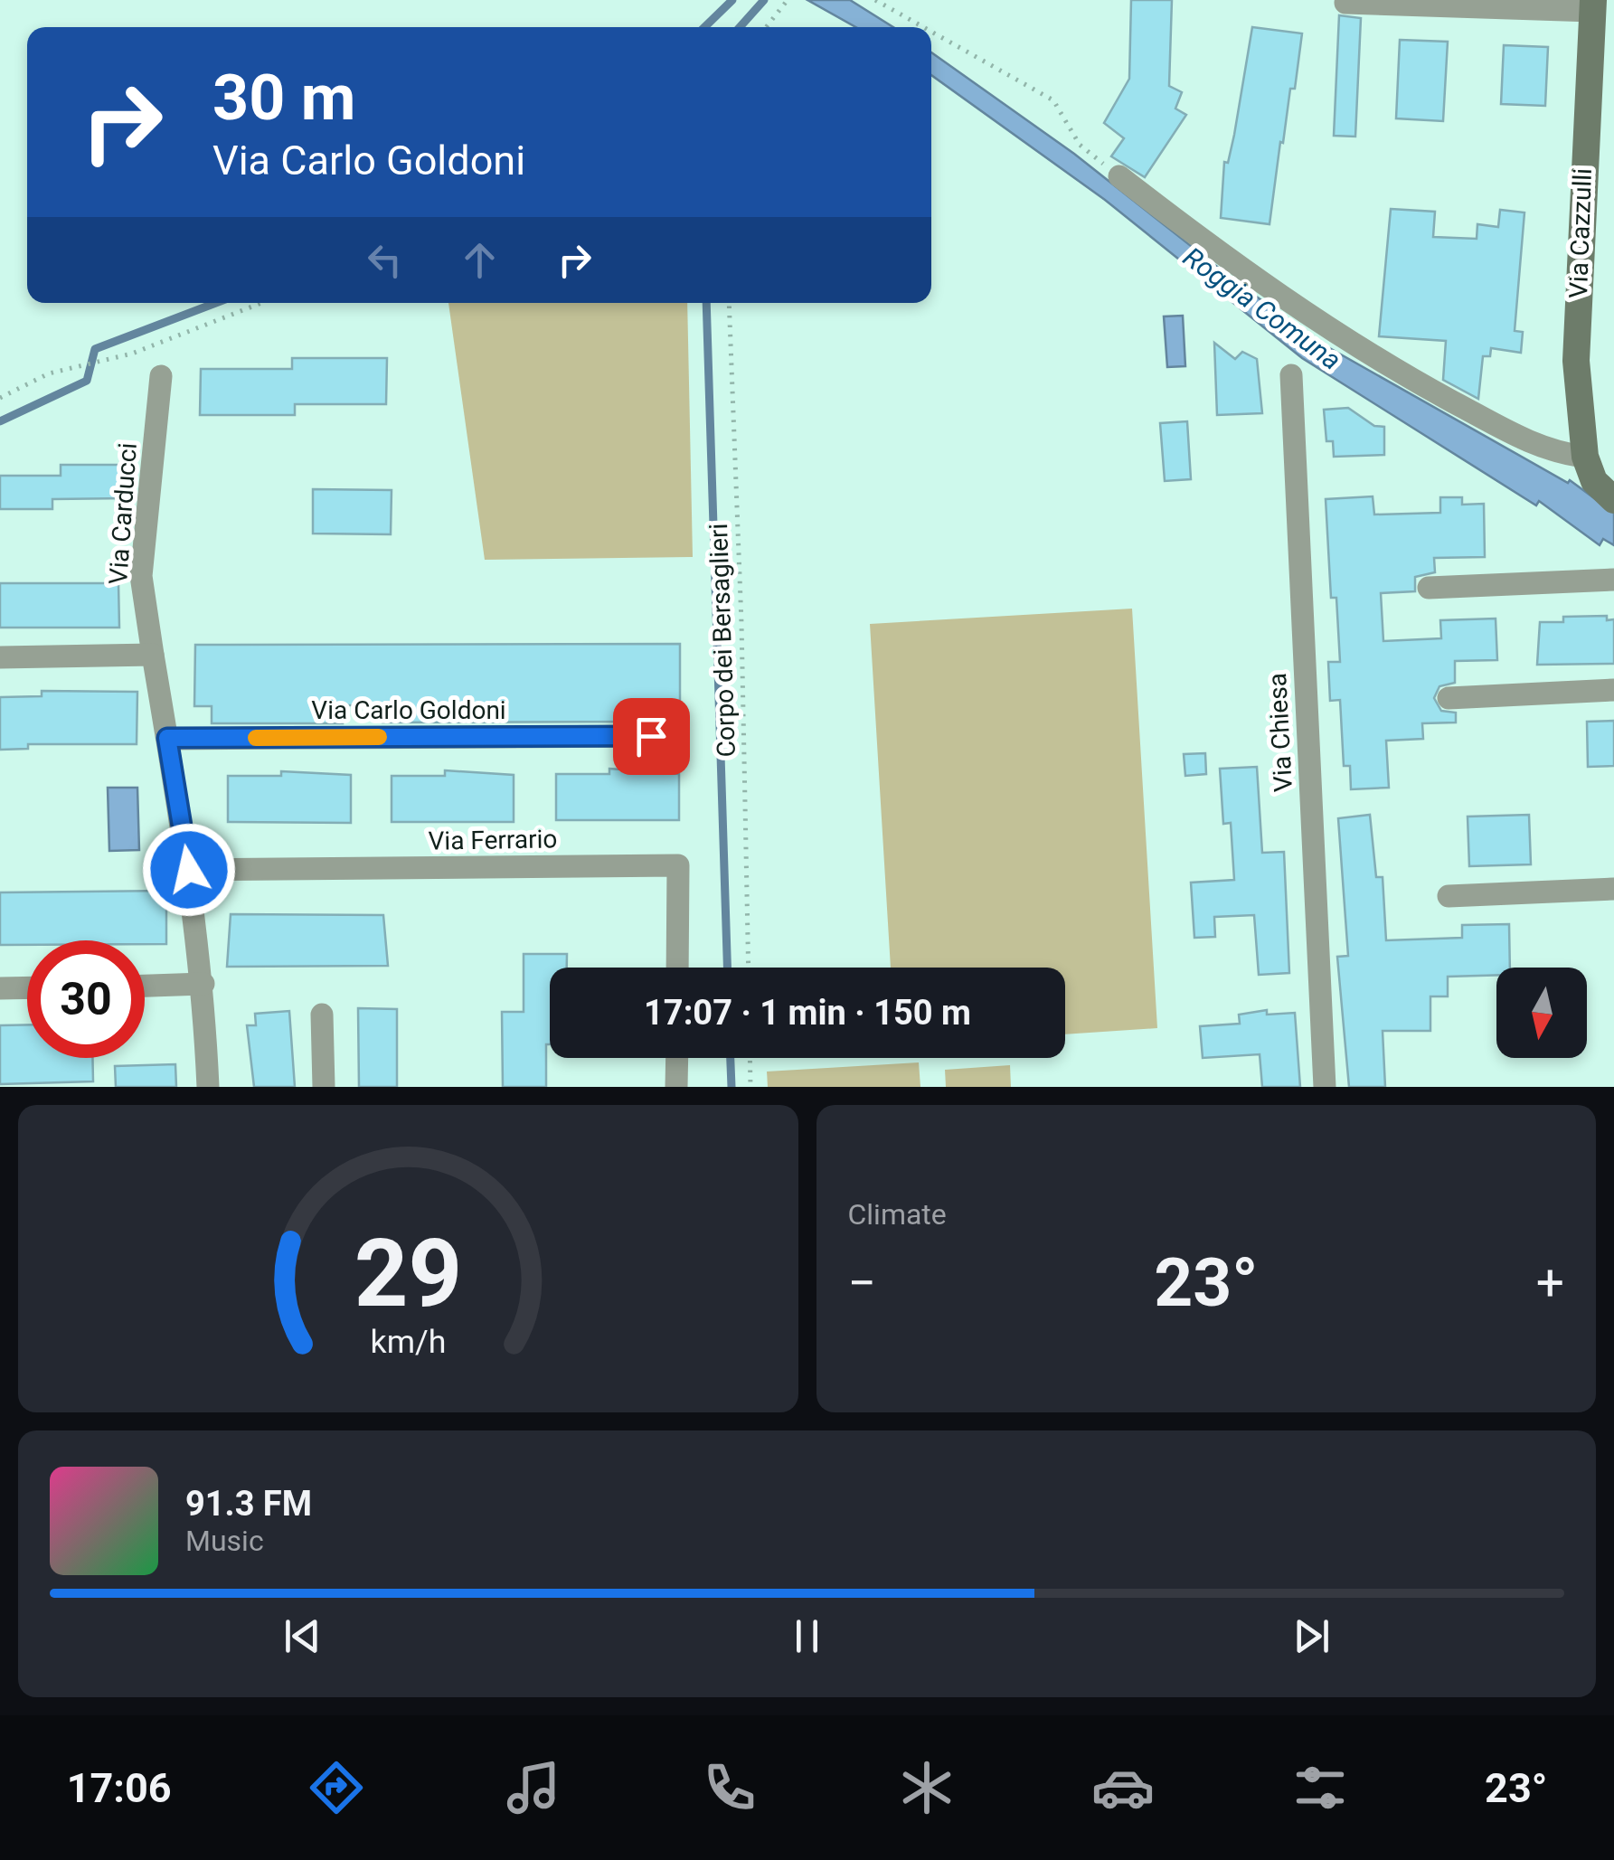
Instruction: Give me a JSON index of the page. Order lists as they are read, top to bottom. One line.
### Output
{"streets":{"street":["Via Cazzulli","Via Carducci","Via Carlo Goldoni","Via Chiesa","Via Ferrario"],"path":["Corpo dei Bersaglieri"]},"crossings":[["Via Carducci","Via Carlo Goldoni"],["Via Carducci","Via Ferrario"]],"water":["Roggia Comuna"],"north":"bottom","page":{"turn":["30 m","Via Carlo Goldoni"],"limit":"30","trip":"17:07 · 1 min · 150 m","tile":"Climate","heat":["−","23°","+"],"song":["91.3 FM","Music"],"tabs":["17:06","23°"],"gauge":["29","km/h"]}}
